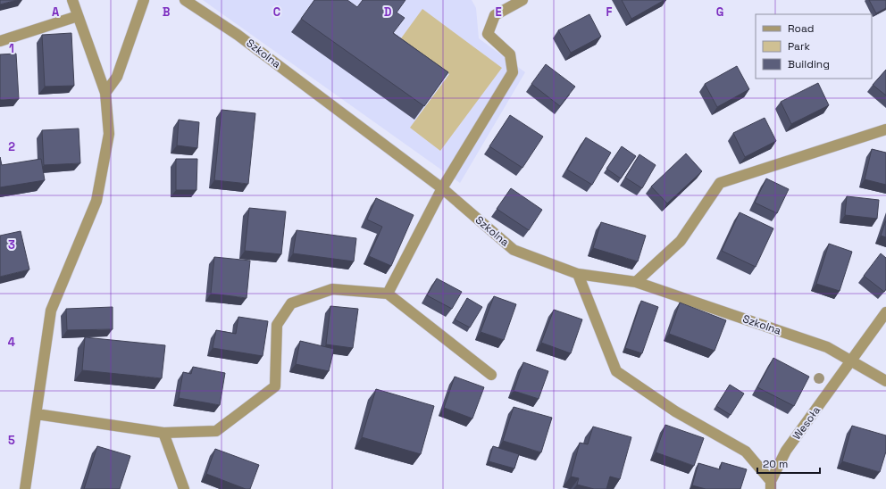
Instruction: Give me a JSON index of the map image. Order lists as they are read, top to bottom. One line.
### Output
{"streets":{"street":["Szkolna","Wesoła"]},"crossings":[["Szkolna","Wesoła"]],"legend":["Road","Park","Building"],"scale_bar":"20 m","grid":{"columns":["A","B","C","D","E","F","G"],"rows":["1","2","3","4","5"]}}
